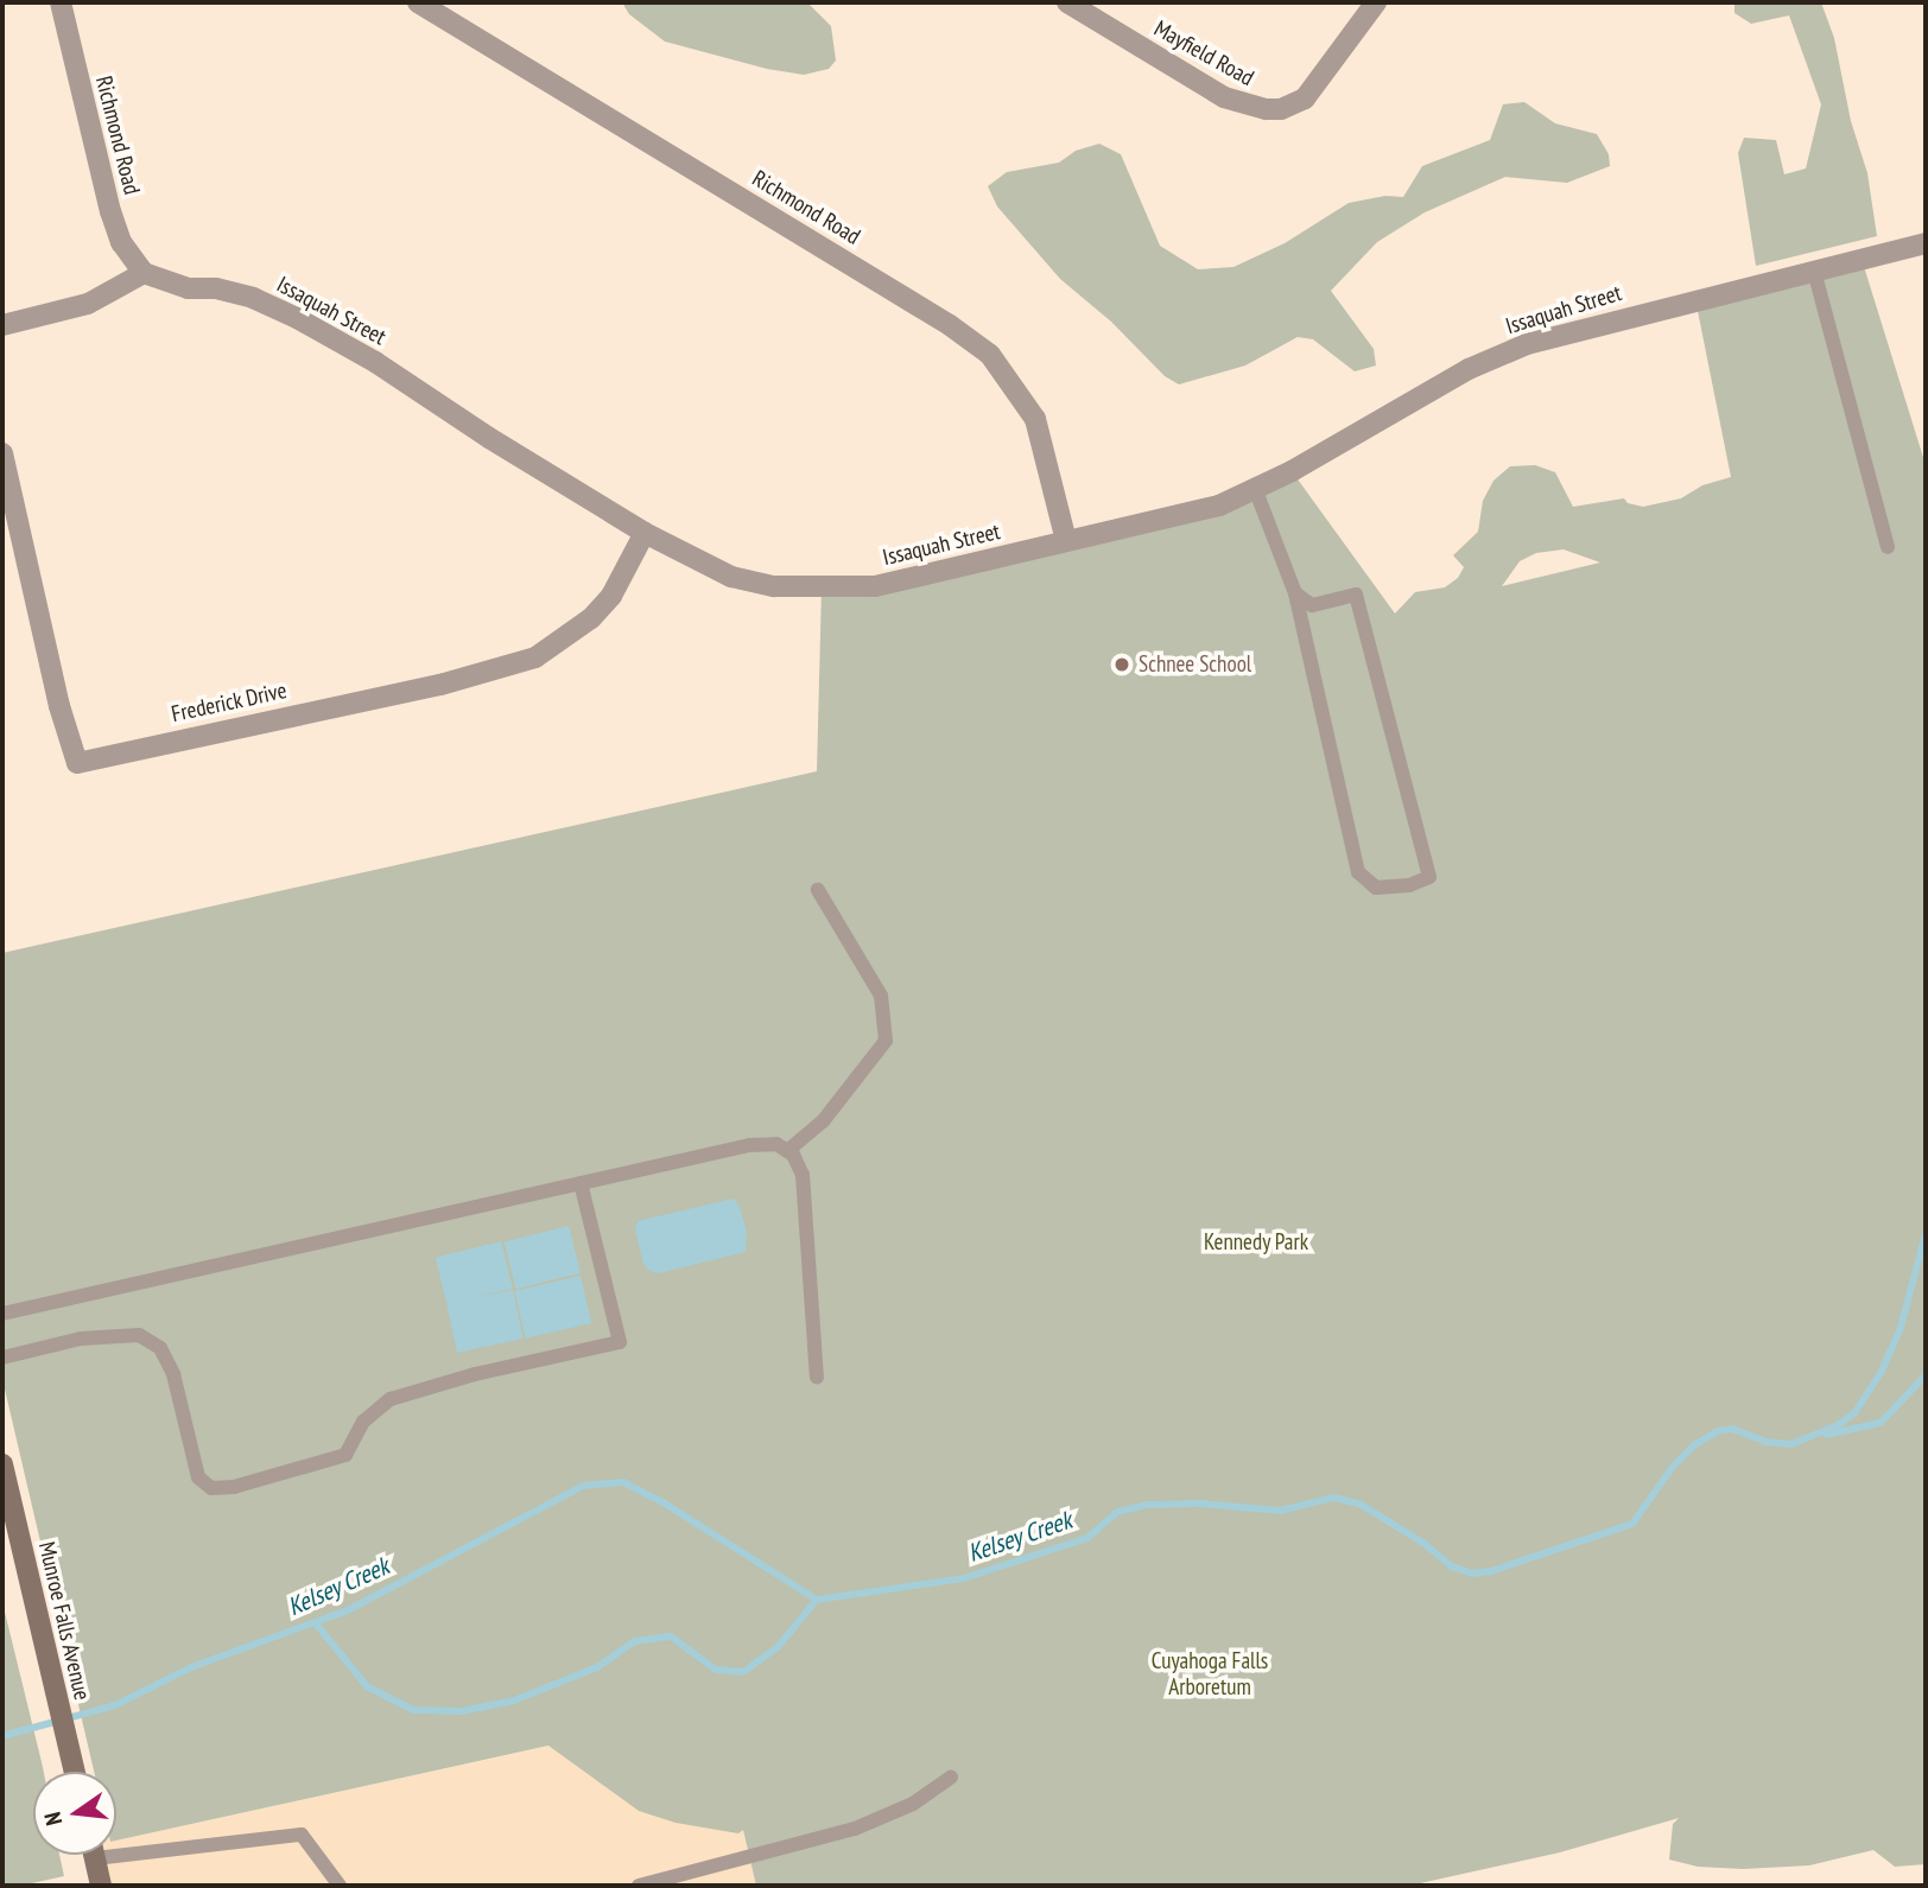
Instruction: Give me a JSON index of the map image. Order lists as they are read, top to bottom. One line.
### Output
{"streets":{"street":["Mayfield Road","Richmond Road","Issaquah Street","Frederick Drive","Munroe Falls Avenue"]},"crossings":[["Richmond Road","Issaquah Street"],["Issaquah Street","Frederick Drive"]],"water":["Kelsey Creek"],"parks":["Kennedy Park","Cuyahoga Falls Arboretum"],"places":["Schnee School"],"north":"left"}
